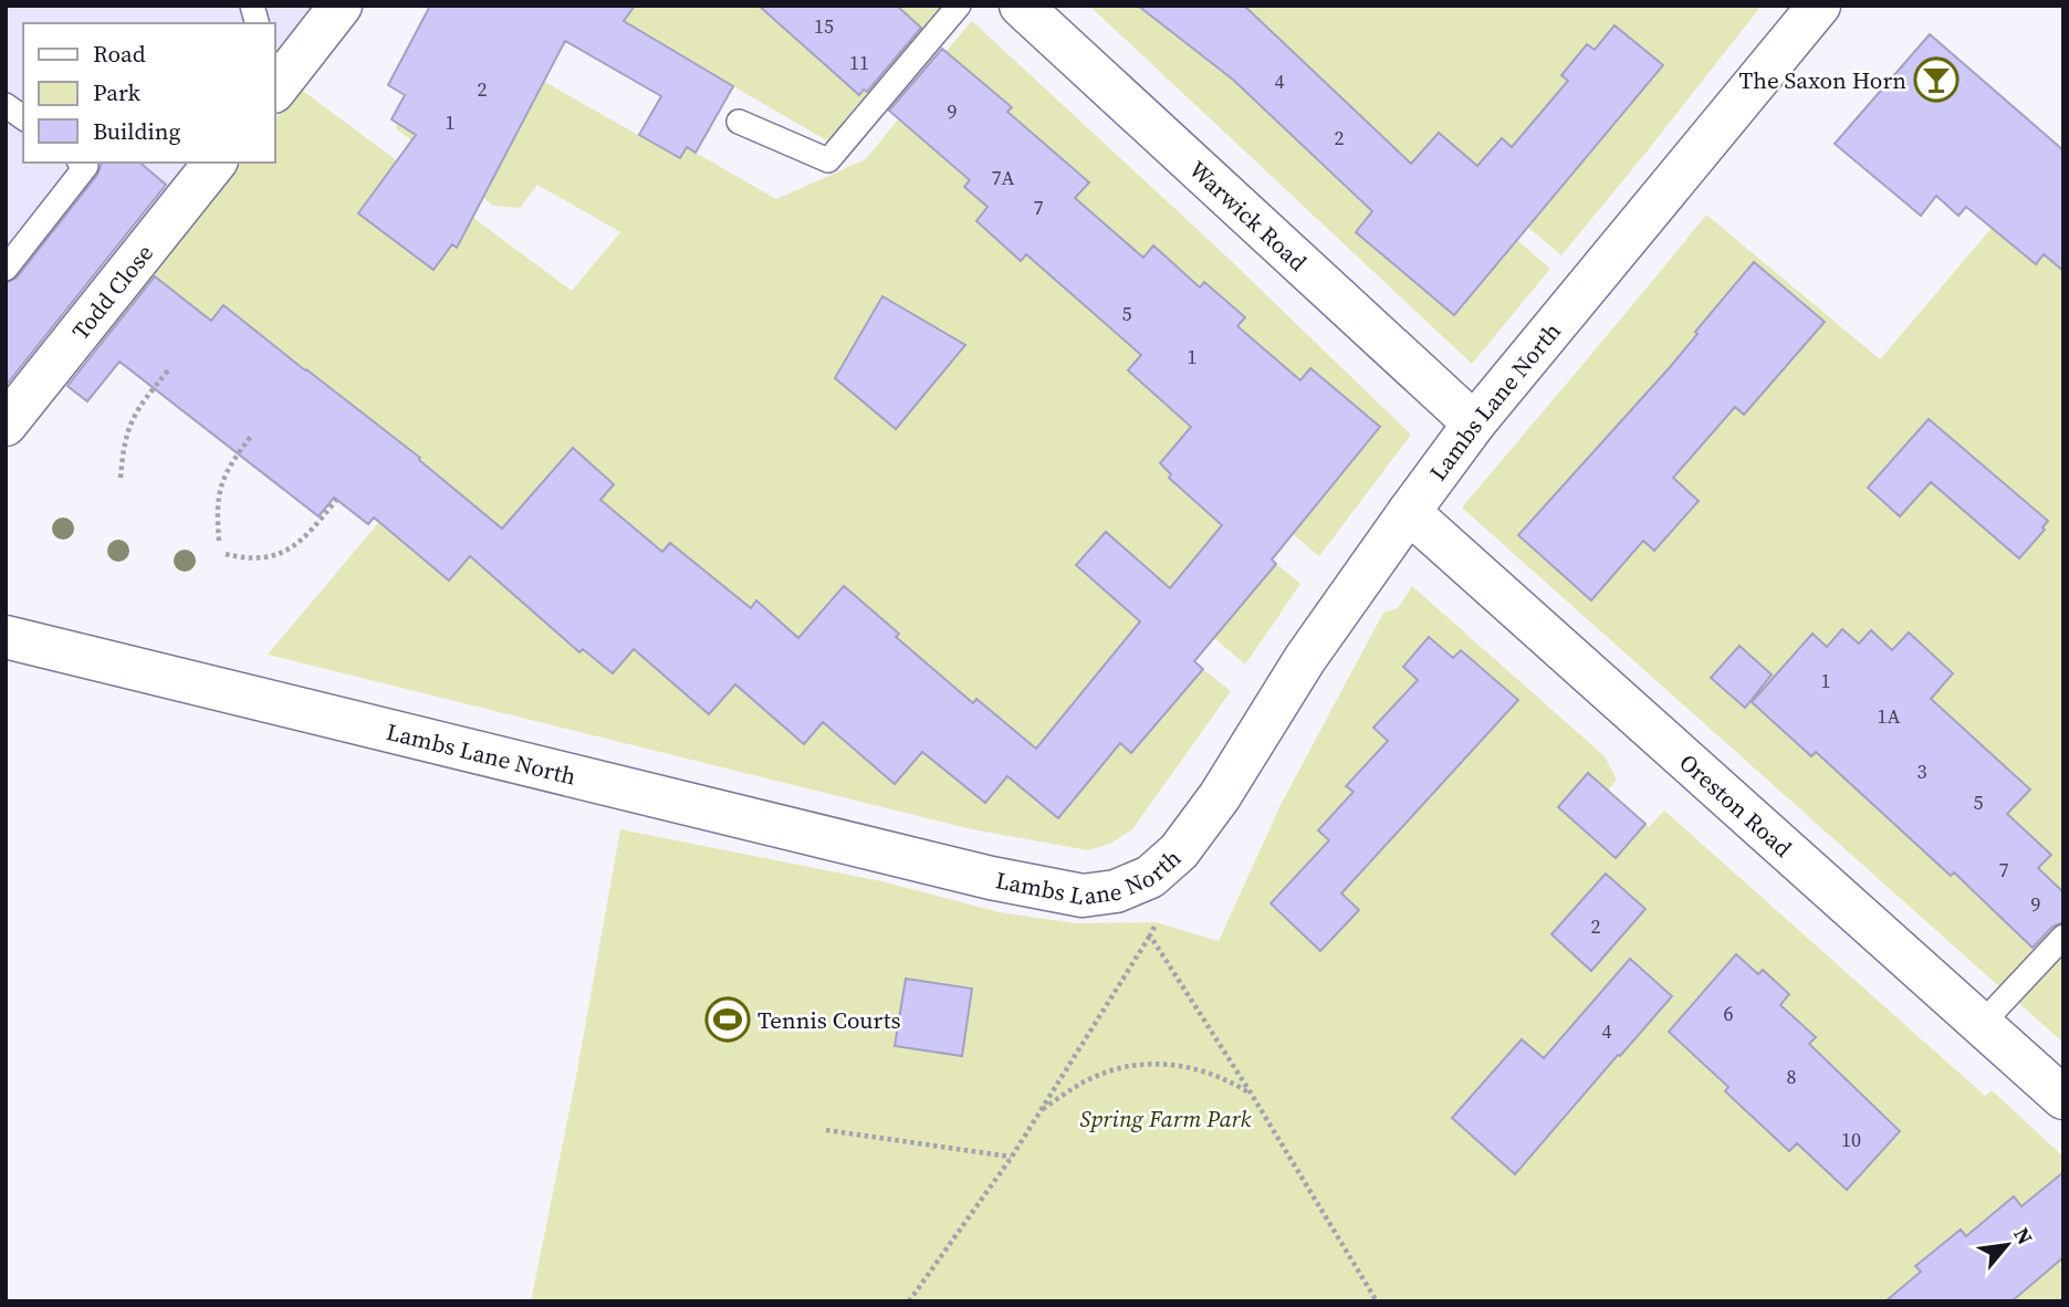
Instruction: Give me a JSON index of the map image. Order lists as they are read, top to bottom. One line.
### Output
{"streets":{"street":["Warwick Road","Todd Close","Lambs Lane North","Oreston Road"]},"crossings":[["Warwick Road","Lambs Lane North"],["Lambs Lane North","Oreston Road"]],"parks":["Spring Farm Park"],"places":{"bar":["The Saxon Horn"],"sports":["Tennis Courts"]},"house_numbers":["15","11","4","2","9","1","2","7A","7","5","1","1","1A","3","5","7","9","2","6","4","8","10"],"legend":["Road","Park","Building"],"north":"top right"}
